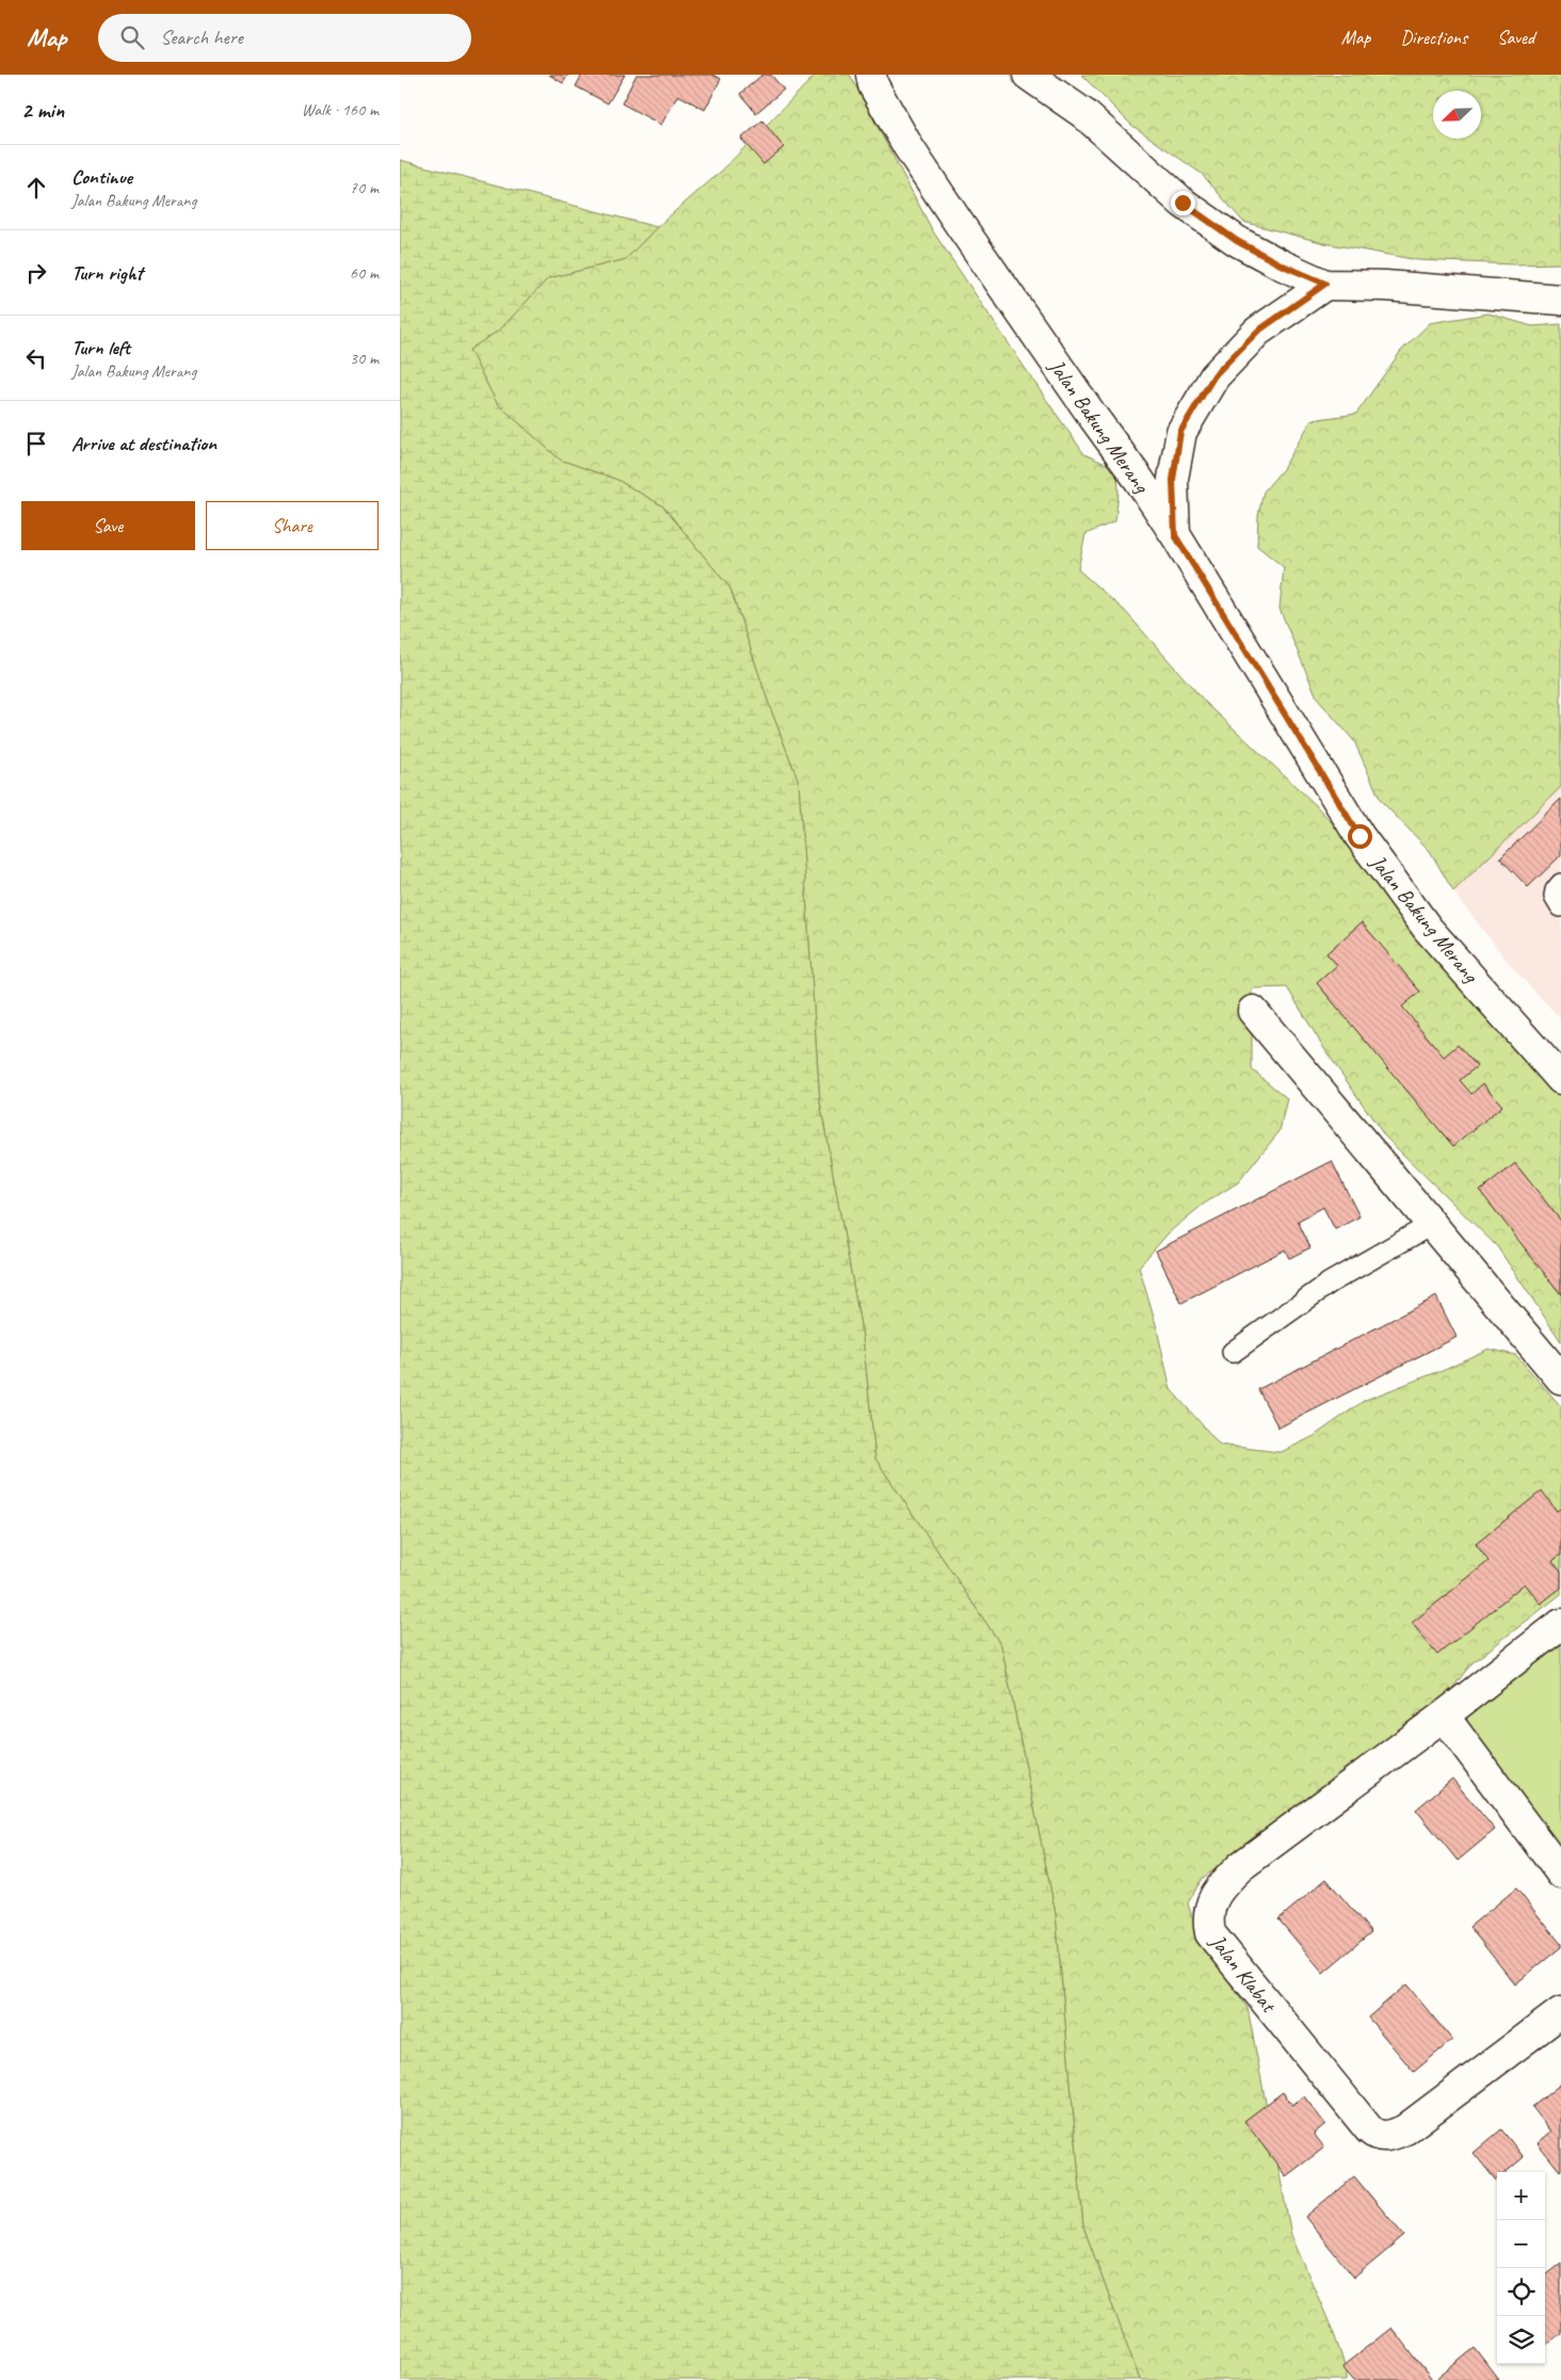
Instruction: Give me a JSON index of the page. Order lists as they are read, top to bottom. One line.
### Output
{"streets":{"street":["Jalan Bakung Merang","Jalan Klabat"]},"north":"bottom left","page":{"header":"Map","search":"Search here","nav":["Map","Directions","Saved"],"heading":["2 min","Walk · 160 m"],"list":[["Continue","Jalan Bakung Merang","70 m"],["Turn right","60 m"],["Turn left","Jalan Bakung Merang","30 m"],"Arrive at destination"],"buttons":["Save","Share"],"map_buttons":["+","−"]}}
